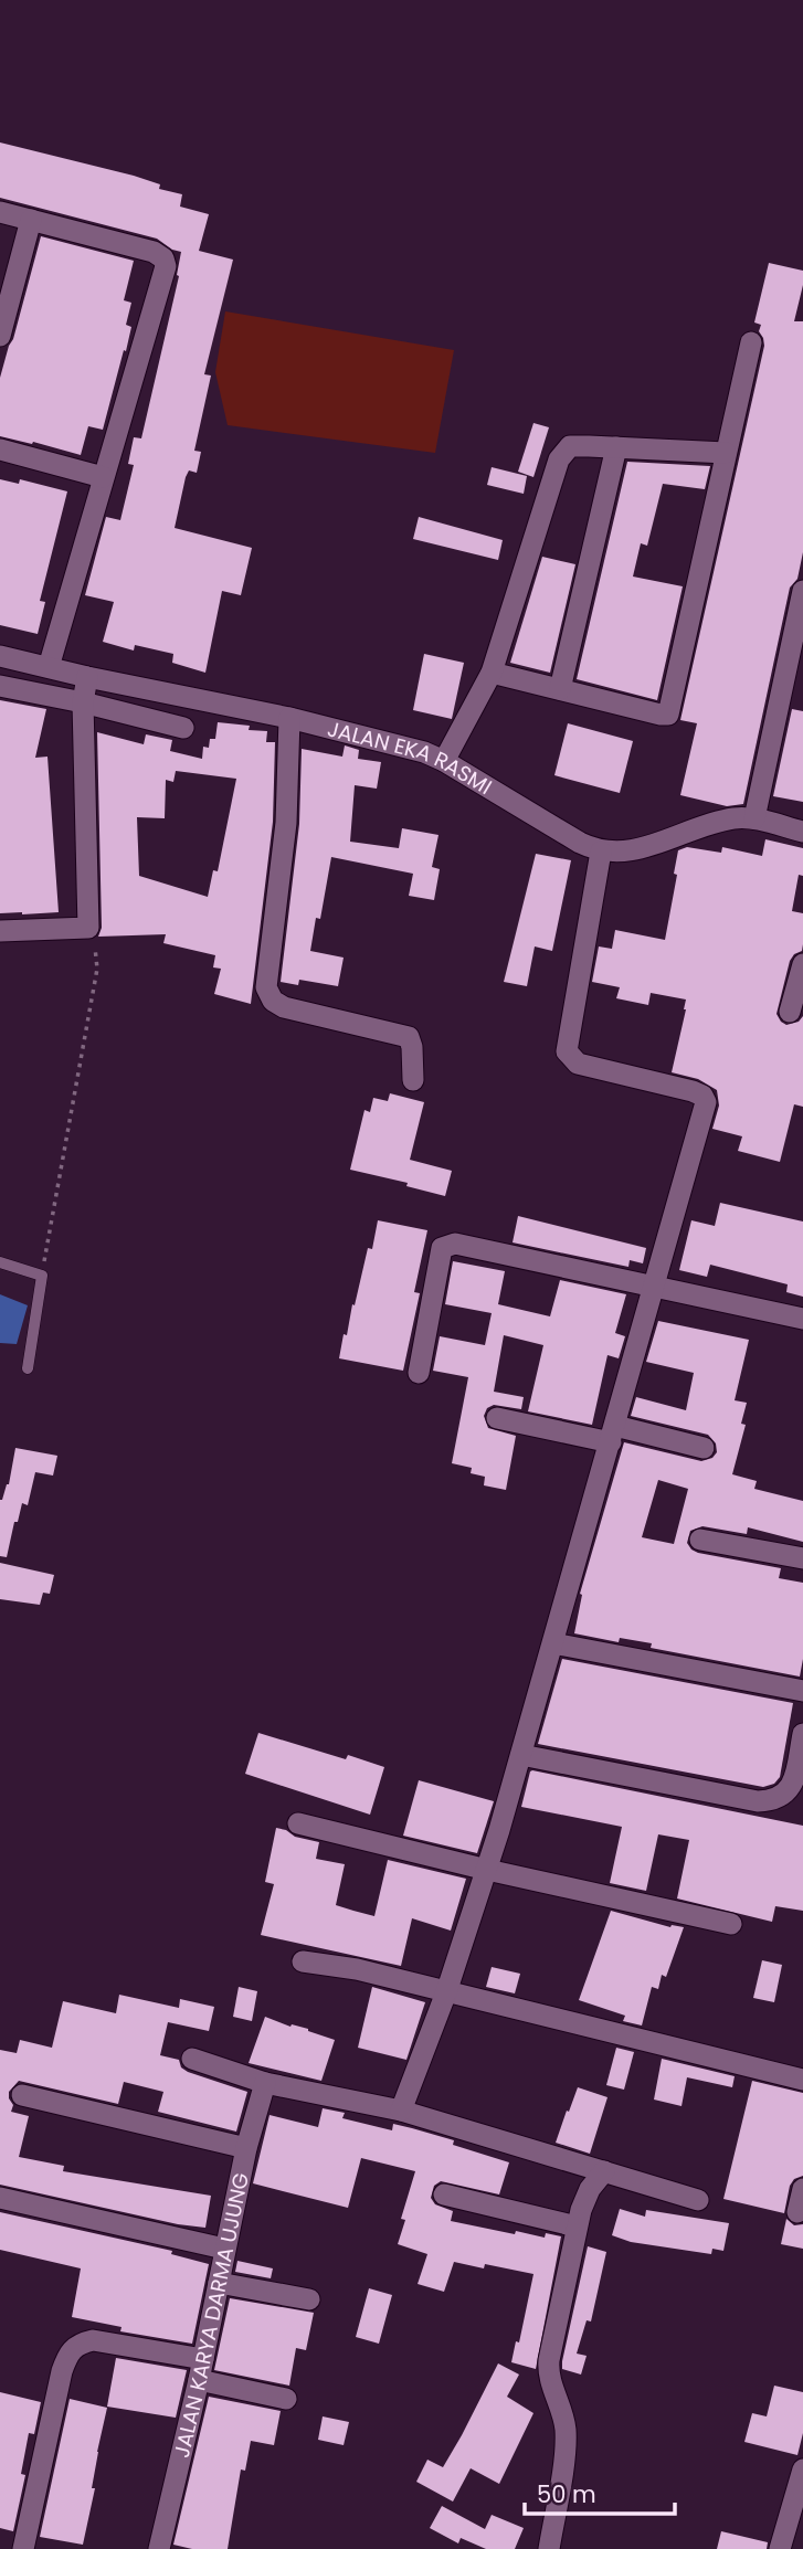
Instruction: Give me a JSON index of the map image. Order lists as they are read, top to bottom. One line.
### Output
{"streets":{"street":["JALAN EKA RASMI","JALAN KARYA DARMA UJUNG"]},"scale_bar":"50 m"}
